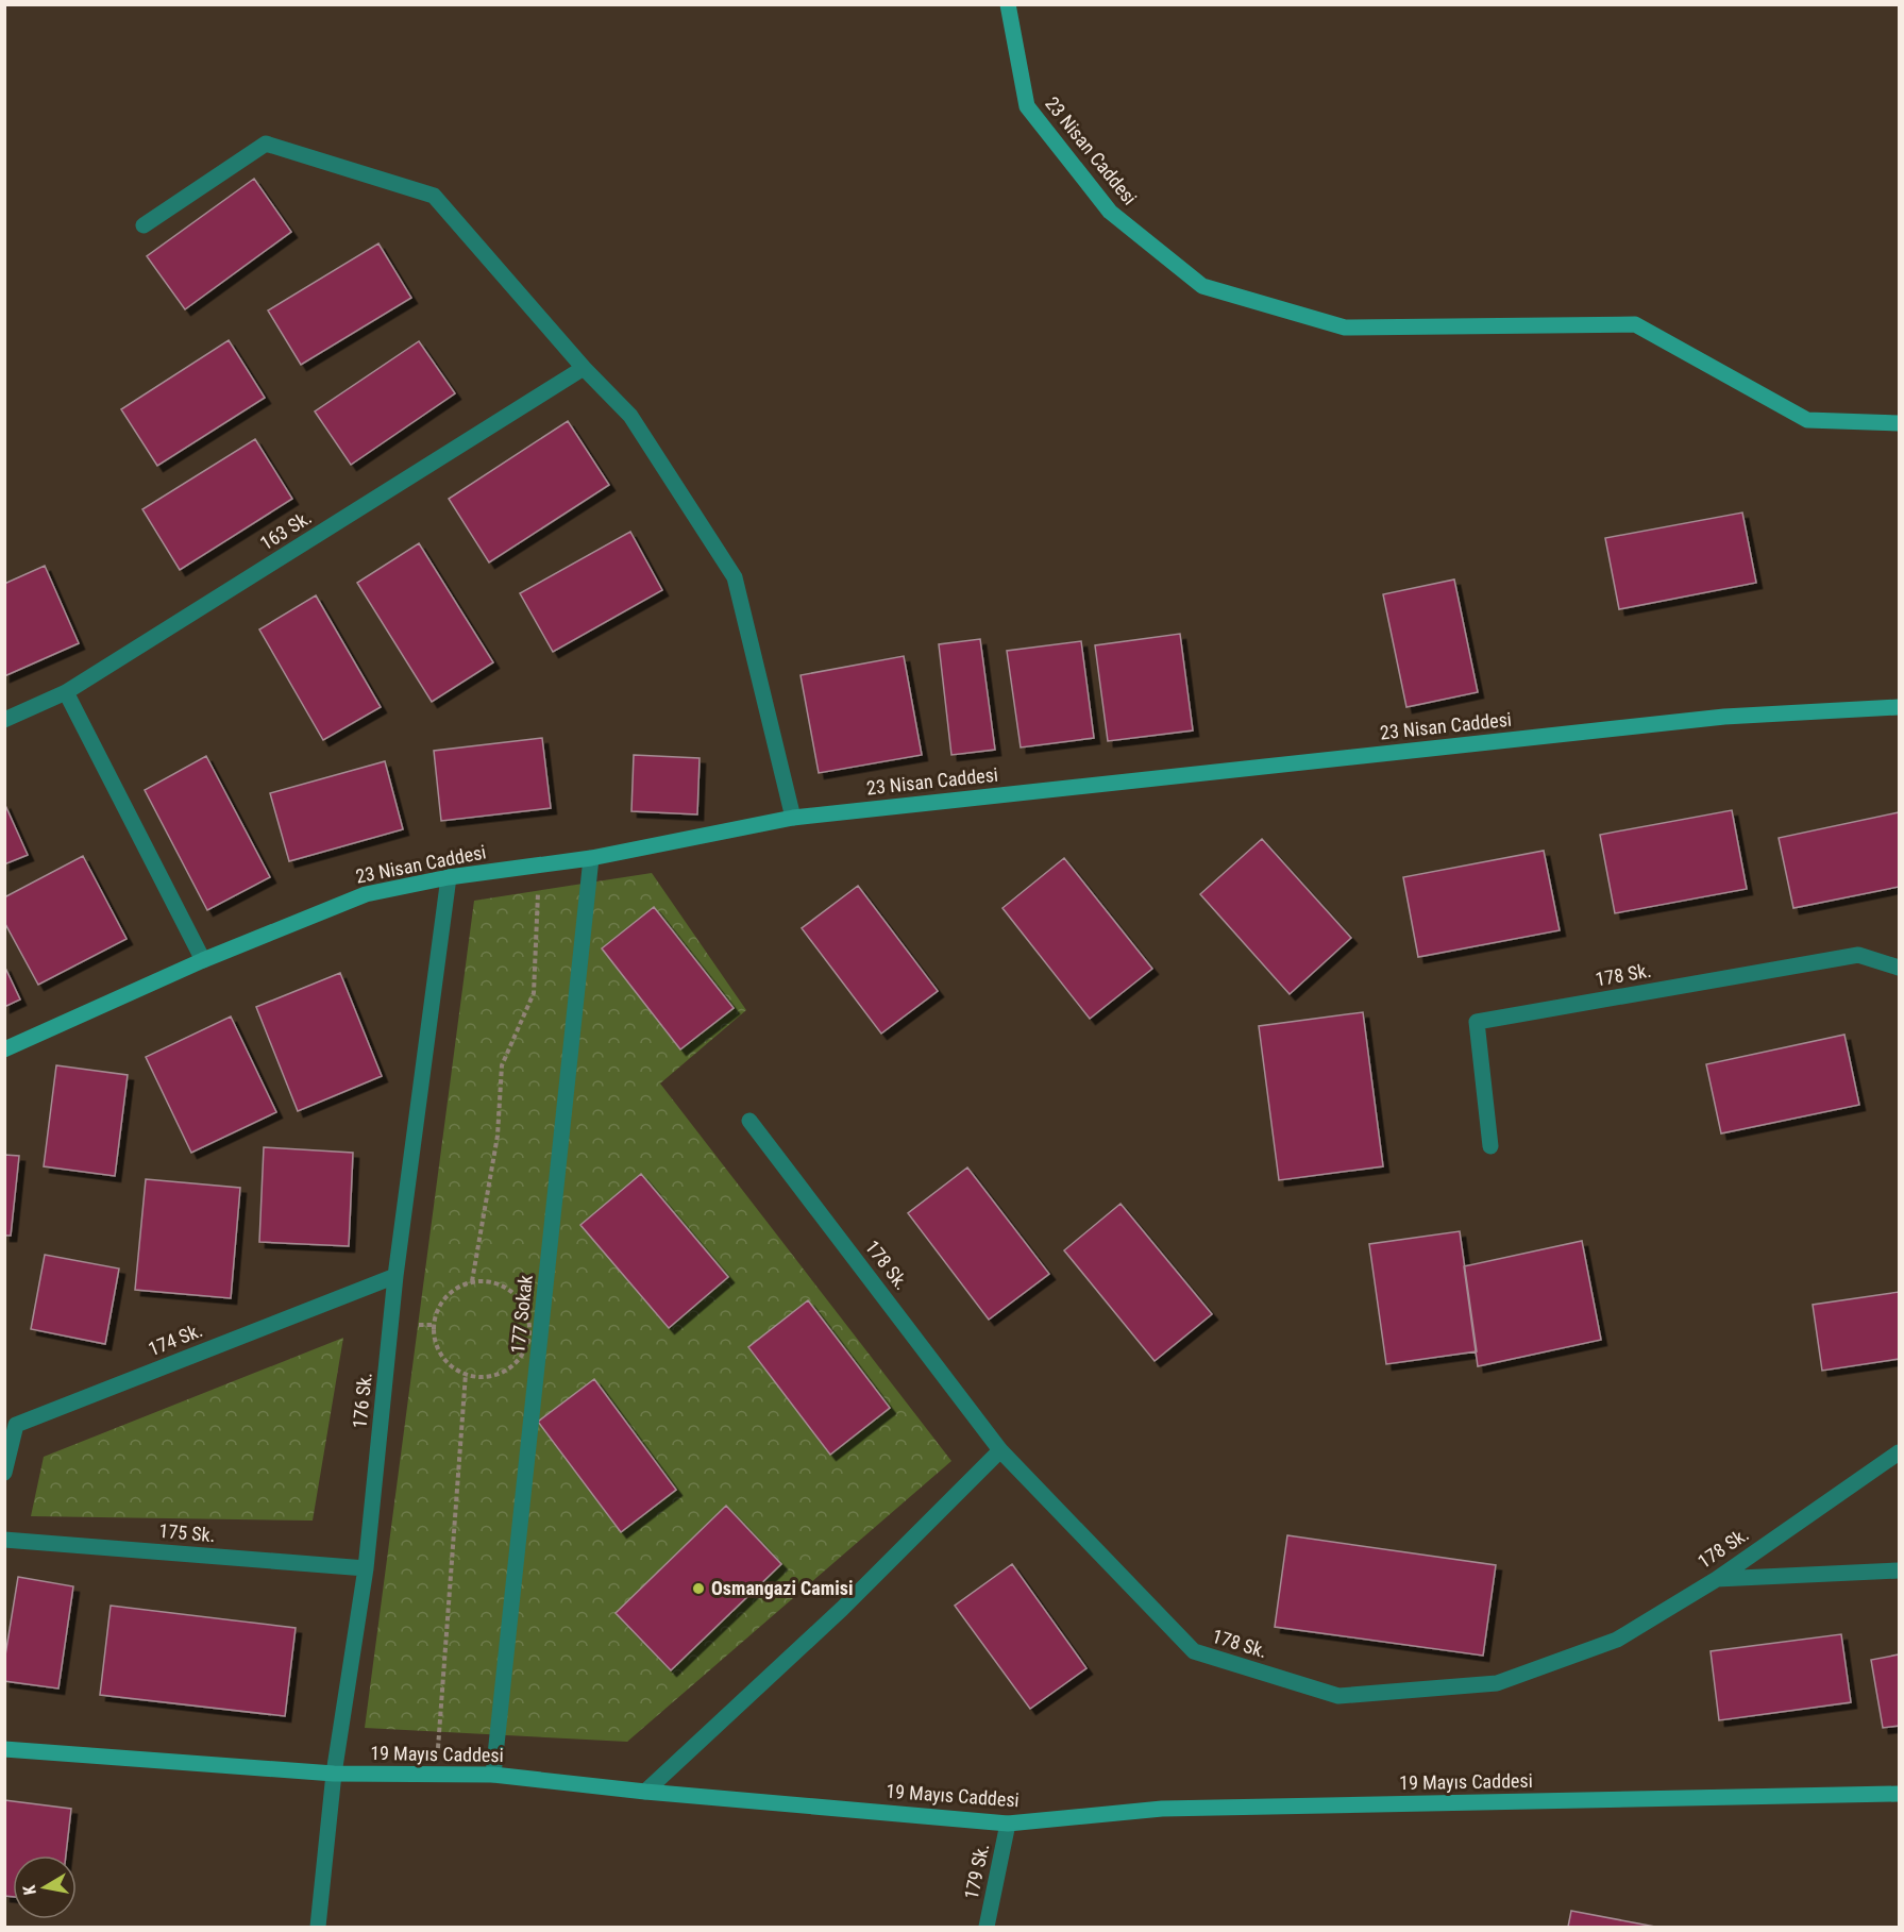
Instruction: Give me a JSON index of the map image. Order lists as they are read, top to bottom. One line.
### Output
{"streets":{"street":["23 Nisan Caddesi","163 Sk.","178 Sk.","177 Sokak","174 Sk.","176 Sk.","175 Sk.","19 Mayıs Caddesi","179 Sk."]},"crossings":[["23 Nisan Caddesi","177 Sokak"],["23 Nisan Caddesi","176 Sk."],["177 Sokak","19 Mayıs Caddesi"],["174 Sk.","176 Sk."],["176 Sk.","175 Sk."],["176 Sk.","19 Mayıs Caddesi"],["19 Mayıs Caddesi","179 Sk."]],"places":["Osmangazi Camisi"],"north":"left"}
